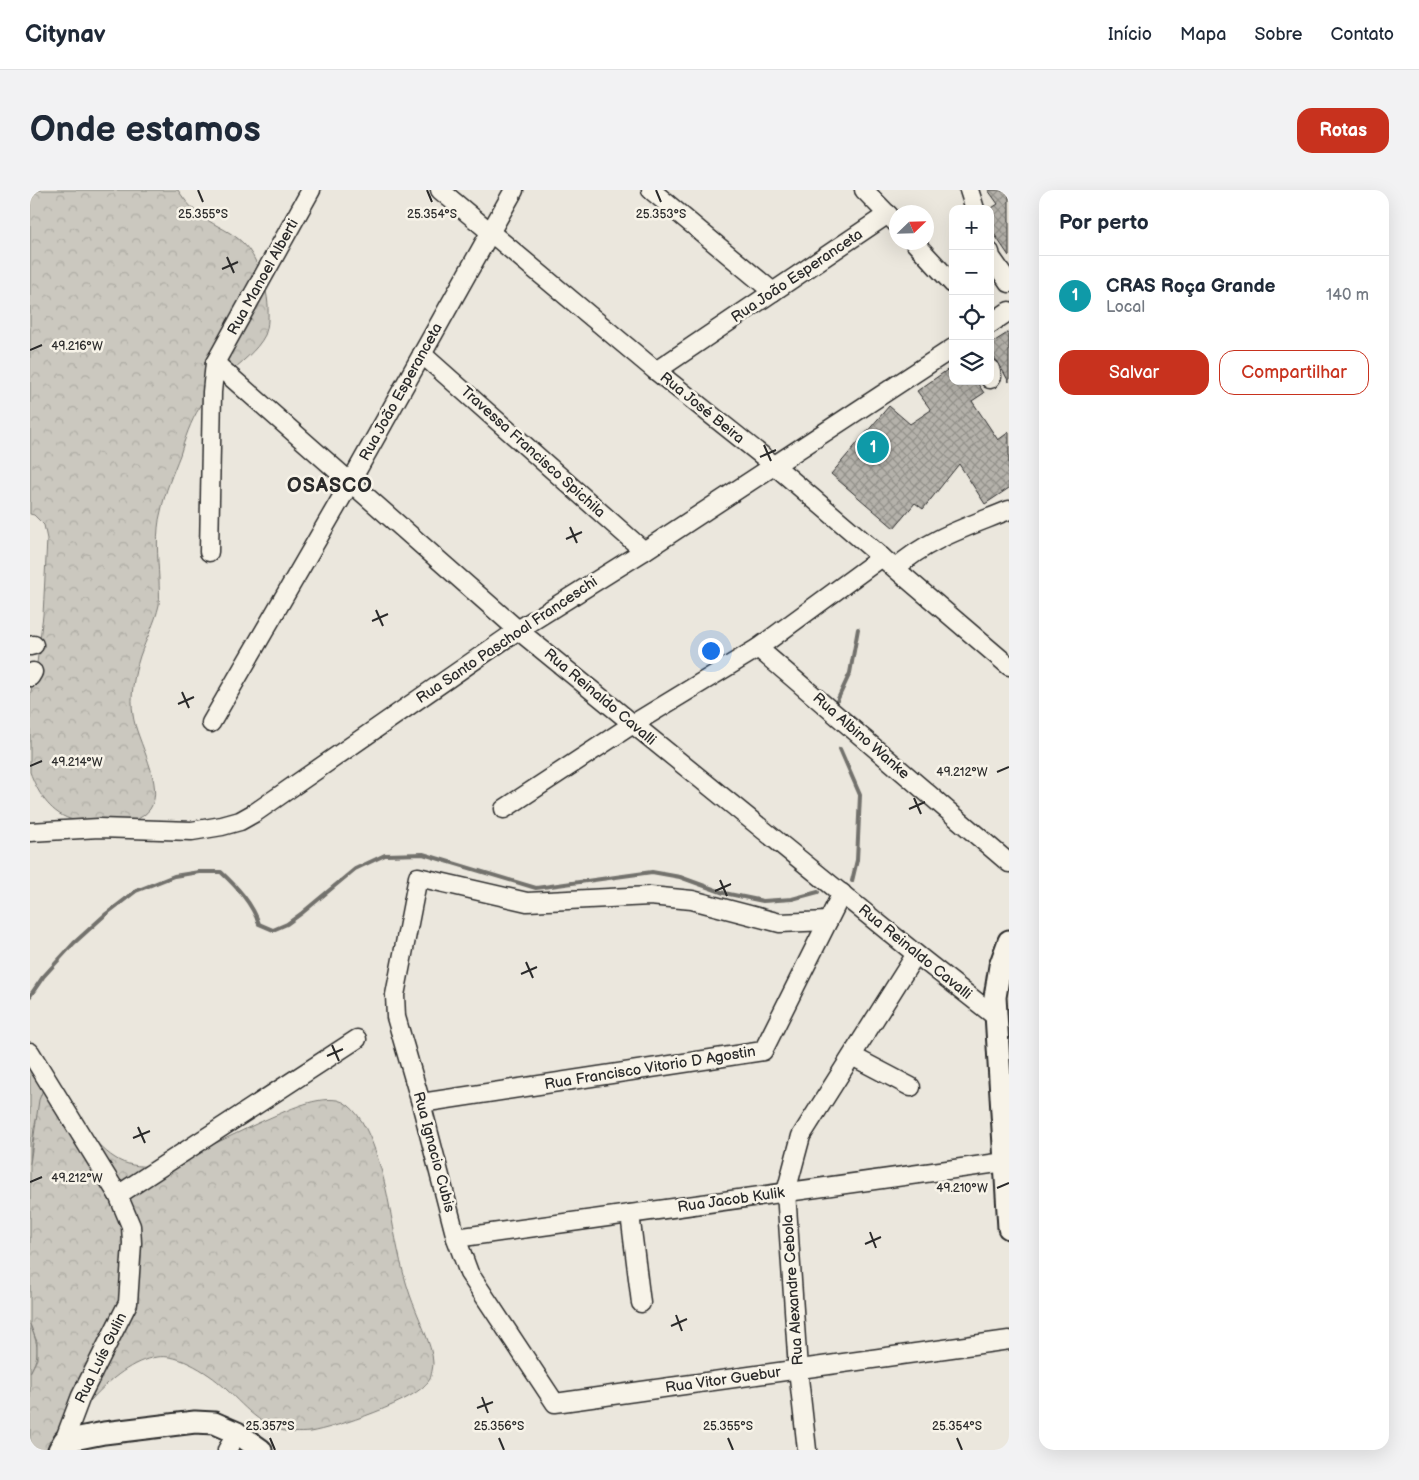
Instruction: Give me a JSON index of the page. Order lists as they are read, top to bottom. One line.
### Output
{"streets":{"street":["Rua João Esperanceta","Rua Manoel Alberti","Rua José Beira","Travessa Francisco Spichila","Rua Santo Paschoal Franceschi","Rua Reinaldo Cavalli","Rua Albino Wanke","Rua Francisco Vitorio D Agostin","Rua Ignacio Cubis","Rua Jacob Kulik","Rua Alexandre Cebola","Rua Luís Gulin","Rua Vitor Guebur"]},"crossings":[["Rua João Esperanceta","Rua José Beira"],["Rua João Esperanceta","Travessa Francisco Spichila"],["Rua João Esperanceta","Rua Reinaldo Cavalli"],["Rua Manoel Alberti","Rua Reinaldo Cavalli"],["Rua José Beira","Rua Santo Paschoal Franceschi"],["Travessa Francisco Spichila","Rua Santo Paschoal Franceschi"],["Rua Santo Paschoal Franceschi","Rua Reinaldo Cavalli"],["Rua Reinaldo Cavalli","Rua Francisco Vitorio D Agostin"],["Rua Reinaldo Cavalli","Rua Alexandre Cebola"],["Rua Francisco Vitorio D Agostin","Rua Ignacio Cubis"],["Rua Ignacio Cubis","Rua Jacob Kulik"],["Rua Ignacio Cubis","Rua Vitor Guebur"],["Rua Jacob Kulik","Rua Alexandre Cebola"],["Rua Alexandre Cebola","Rua Vitor Guebur"]],"districts":["OSASCO"],"north":"top right","page":{"header":"Citynav","nav":["Início","Mapa","Sobre","Contato"],"buttons":["Rotas",["Salvar","Compartilhar"]],"title":"Onde estamos","heading":"Por perto","map_buttons":["+","−"],"list":[{"mark":"1","name":"CRAS Roça Grande","note":"Local","value":"140 m"}],"pins":"1"},"coordinates":["25.355°S","25.354°S","25.353°S","49.216°W","49.214°W","49.212°W","49.210°W","25.357°S","25.356°S"]}
